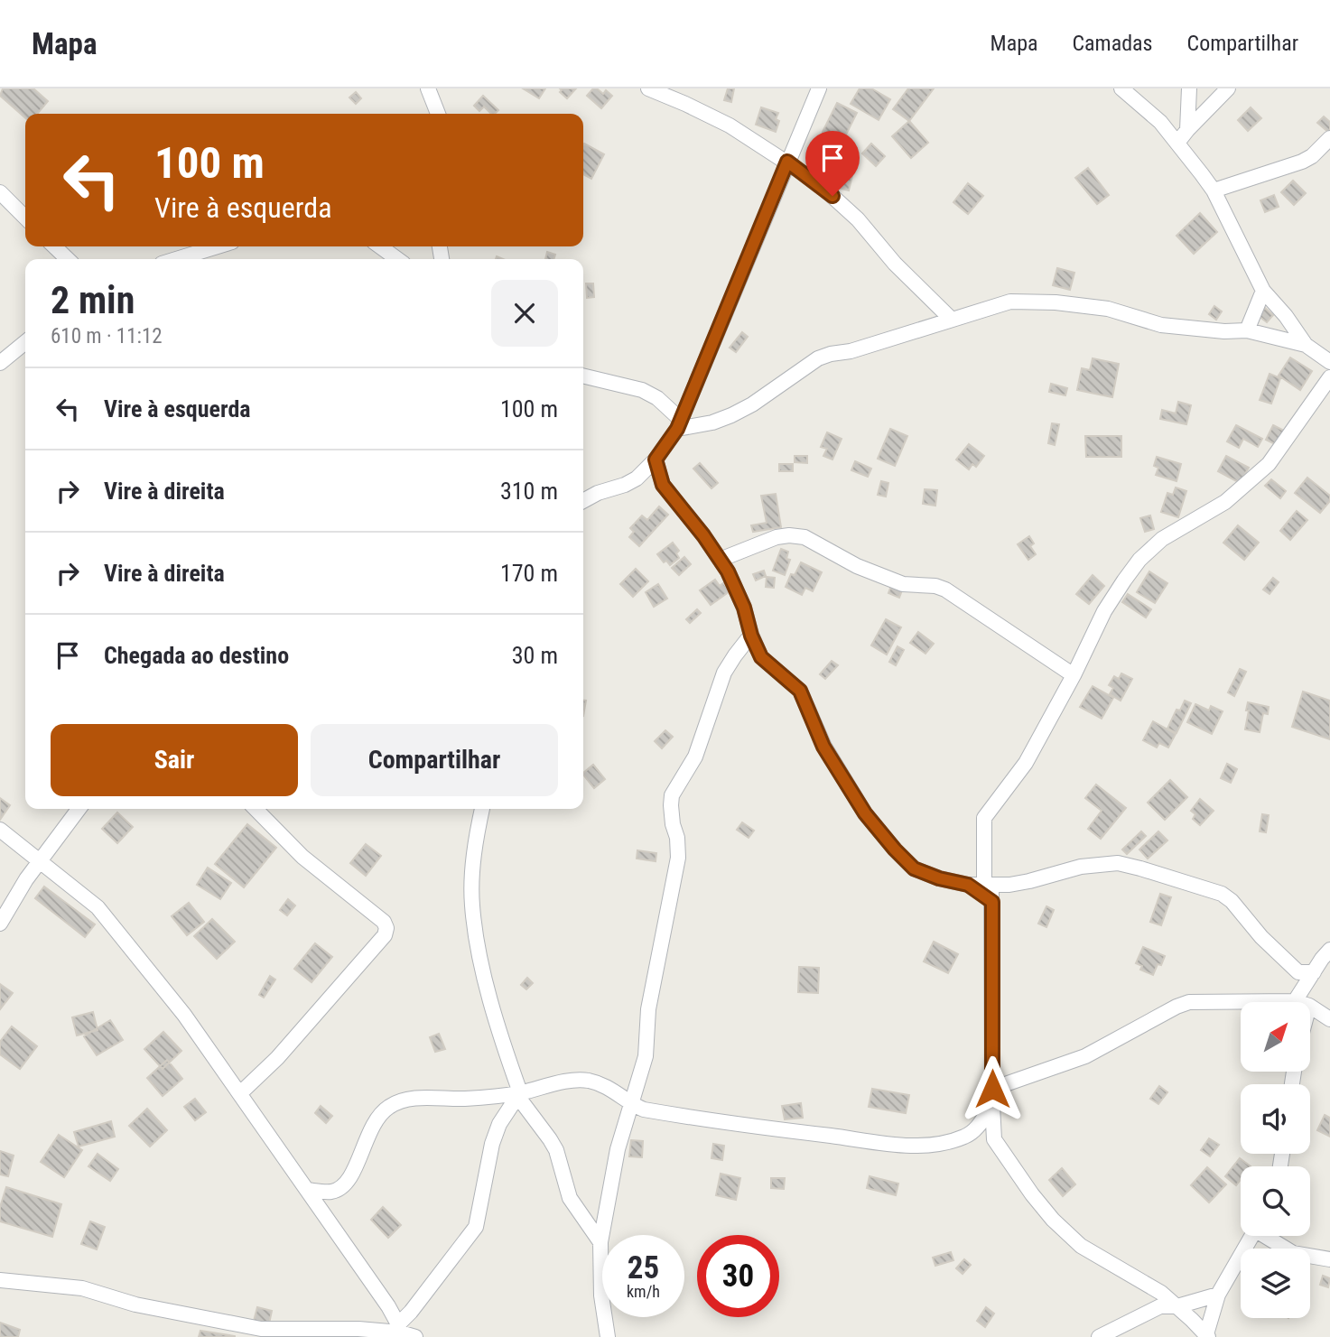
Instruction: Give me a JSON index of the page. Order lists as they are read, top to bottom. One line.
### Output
{"north":"top right","page":{"header":"Mapa","nav":["Mapa","Camadas","Compartilhar"],"turn":["100 m","Vire à esquerda"],"heading":["2 min","610 m · 11:12"],"list":[{"name":"Vire à esquerda","value":"100 m"},{"name":"Vire à direita","value":"310 m"},{"name":"Vire à direita","value":"170 m"},{"name":"Chegada ao destino","value":"30 m"}],"buttons":["Sair","Compartilhar"],"speed":"25 km/h","limit":"30"}}
